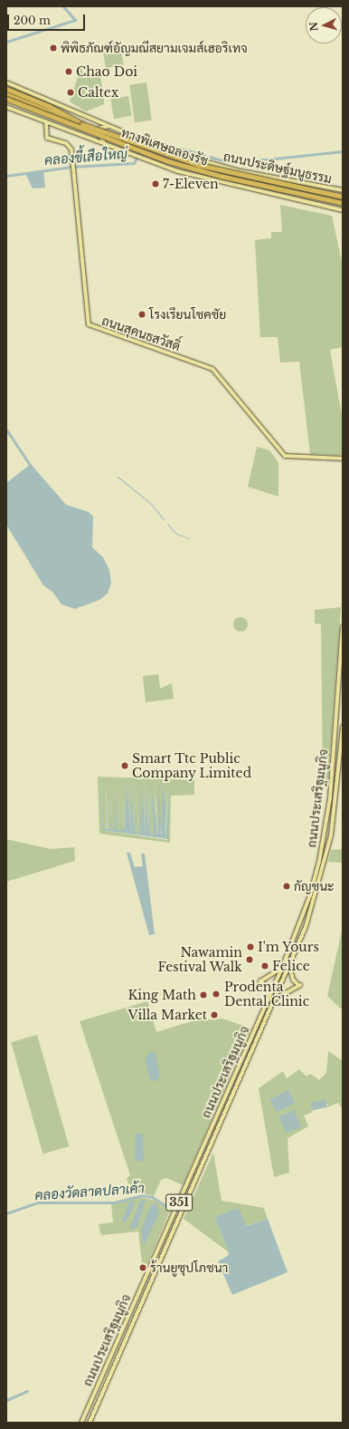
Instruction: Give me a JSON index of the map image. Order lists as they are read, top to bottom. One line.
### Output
{"streets":{"highway":["ทางพิเศษฉลองรัช"],"main road":["ถนนประดิษฐ์มนูธรรม","ถนนสุคนธสวัสดิ์","ถนนประเสริฐมนูกิจ","351"]},"crossings":[["ถนนประดิษฐ์มนูธรรม","ถนนสุคนธสวัสดิ์"]],"water":["คลองขี้เสือใหญ่","คลองวัดลาดปลาเค้า"],"places":["พิพิธภัณฑ์อัญมณีสยามเจมส์เฮอริเทจ","Chao Doi","Caltex","7-Eleven","โรงเรียนโชคชัย","Smart Ttc Public Company Limited","กัญชนะ","I'm Yours","Nawamin Festival Walk","Felice","Prodenta Dental Clinic","King Math","Villa Market","ร้านยูซุปโภชนา"],"scale_bar":"200 m","north":"left"}
